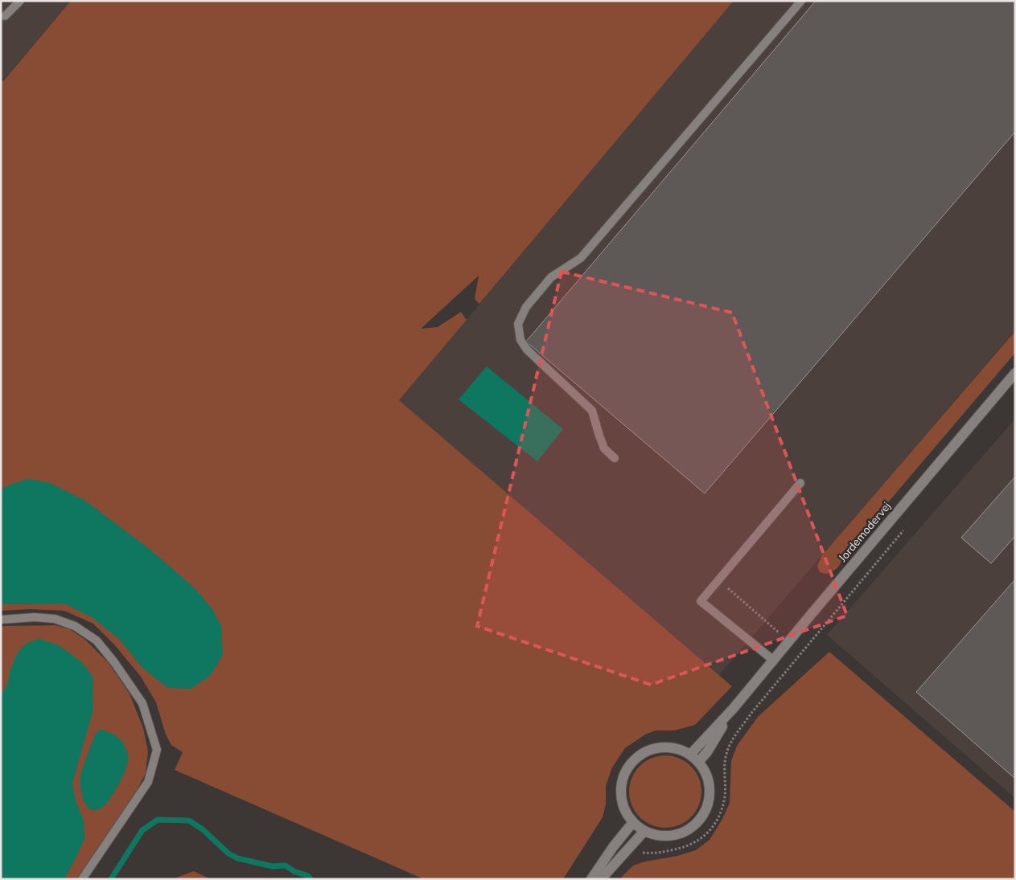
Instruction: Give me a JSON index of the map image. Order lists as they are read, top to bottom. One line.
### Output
{"streets":{"street":["Jordemodervej"]}}
